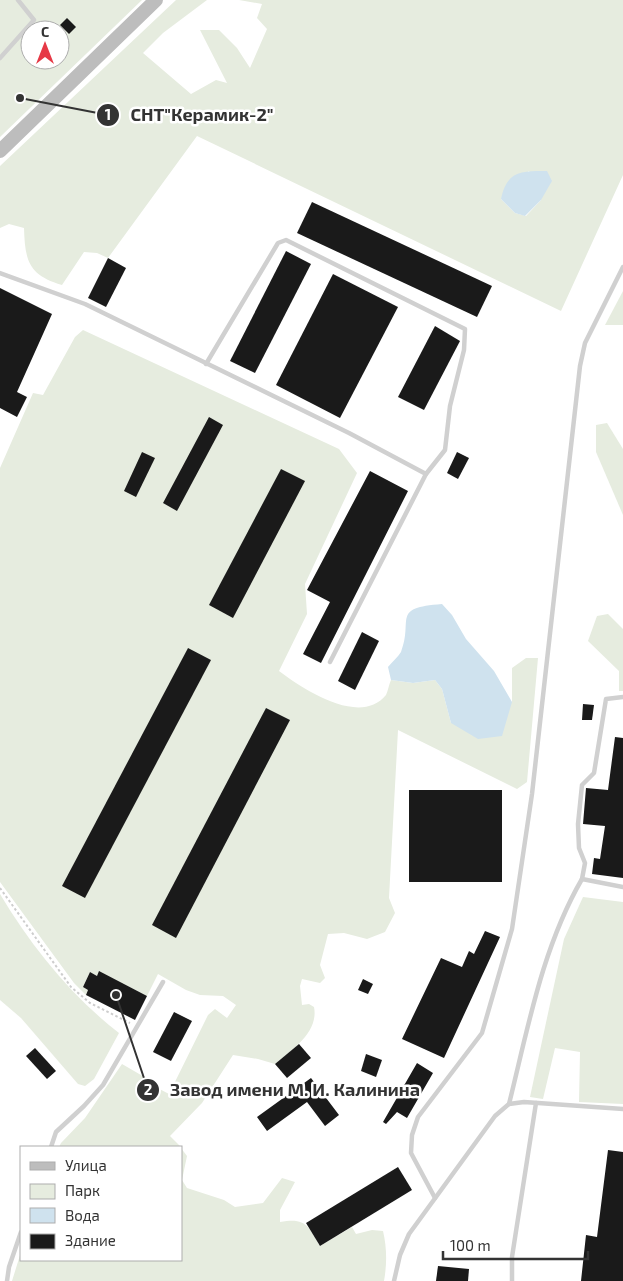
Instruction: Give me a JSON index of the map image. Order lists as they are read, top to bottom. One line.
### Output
{"places":["СНТ\"Керамик-2\"","Завод имени М. И. Калинина"],"legend":["Улица","Парк","Вода","Здание"],"scale_bar":"100 m","north":"top"}
